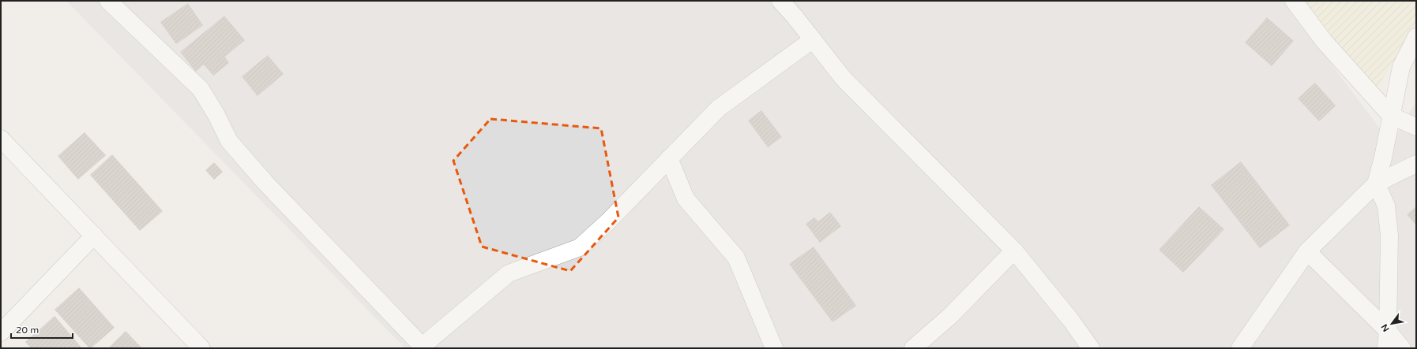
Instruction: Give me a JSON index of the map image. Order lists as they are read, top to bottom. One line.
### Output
{"scale_bar":"20 m","north":"bottom left"}
